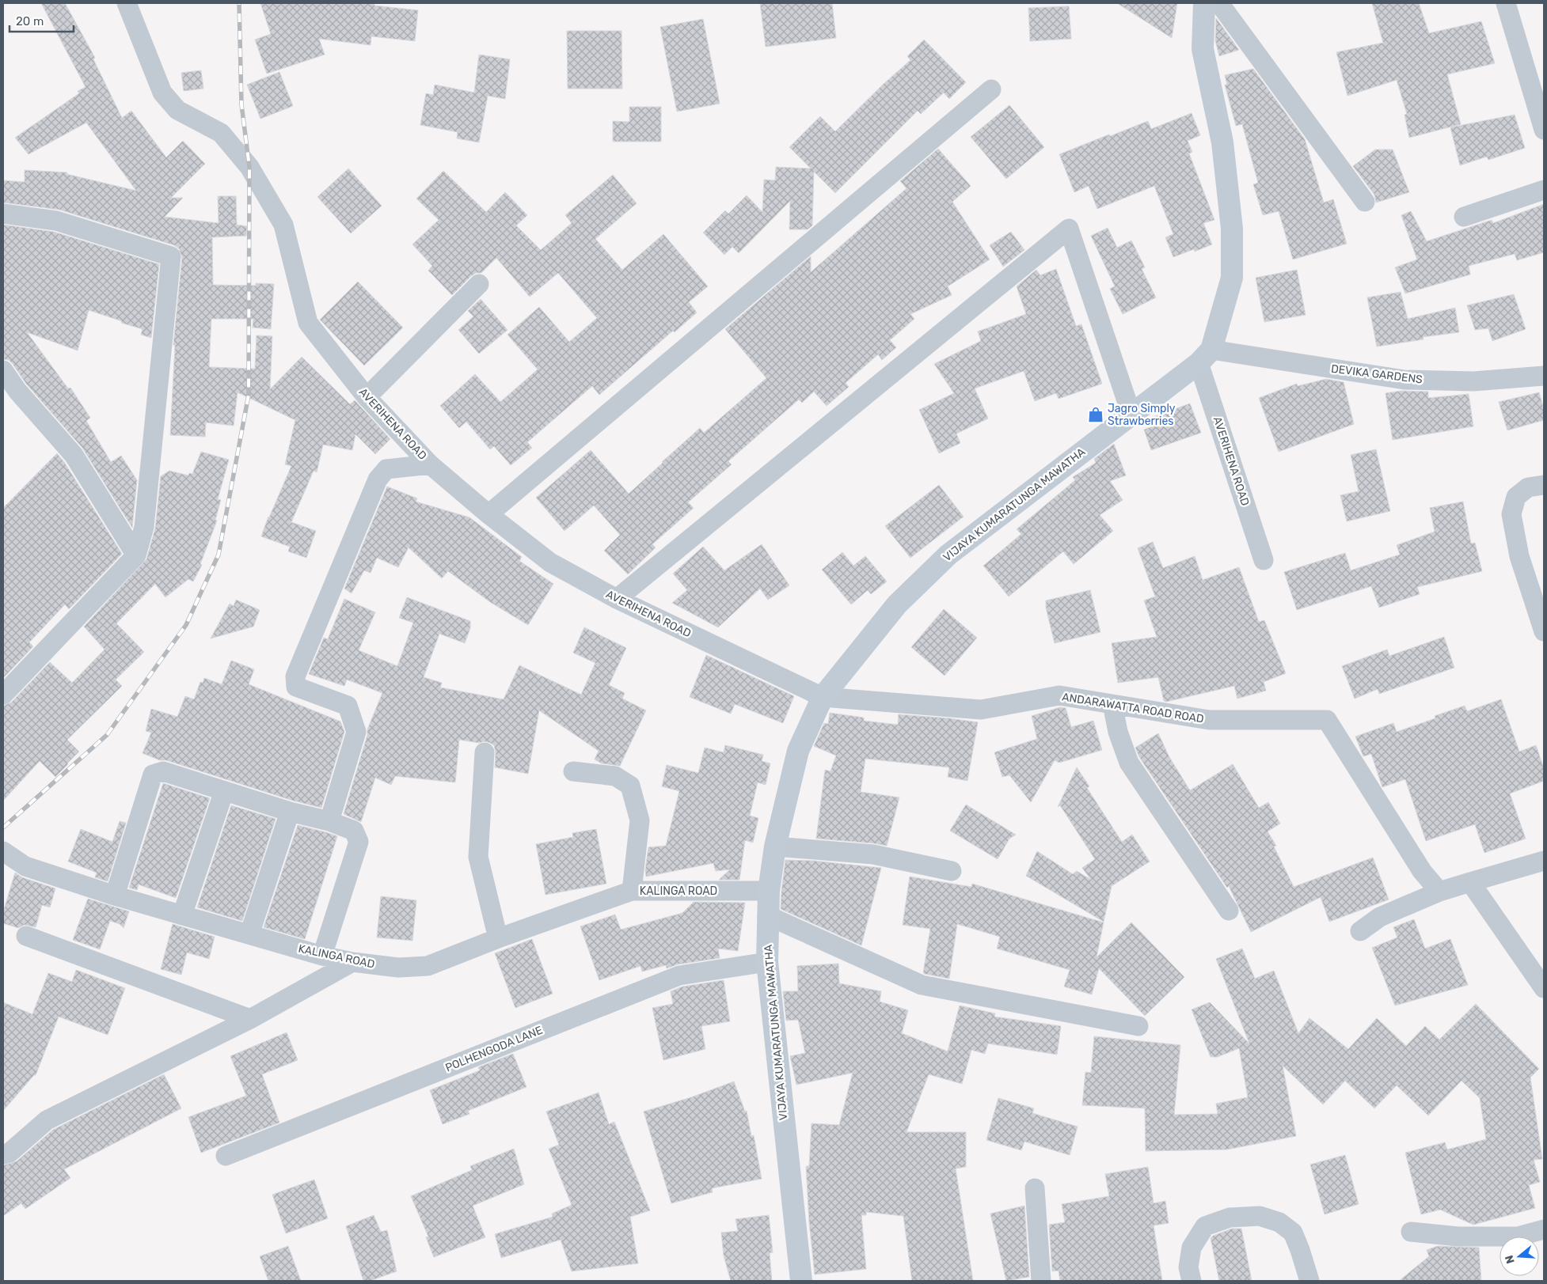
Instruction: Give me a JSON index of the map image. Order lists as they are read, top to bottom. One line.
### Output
{"streets":{"main road":["VIJAYA KUMARATUNGA MAWATHA"],"street":["DEVIKA GARDENS","AVERIHENA ROAD","ANDARAWATTA ROAD ROAD","KALINGA ROAD","POLHENGODA LANE"]},"crossings":[["DEVIKA GARDENS","AVERIHENA ROAD"],["DEVIKA GARDENS","VIJAYA KUMARATUNGA MAWATHA"],["AVERIHENA ROAD","VIJAYA KUMARATUNGA MAWATHA"],["AVERIHENA ROAD","ANDARAWATTA ROAD ROAD"],["VIJAYA KUMARATUNGA MAWATHA","ANDARAWATTA ROAD ROAD"],["VIJAYA KUMARATUNGA MAWATHA","KALINGA ROAD"],["VIJAYA KUMARATUNGA MAWATHA","POLHENGODA LANE"]],"places":{"shop":["Jagro Simply Strawberries"]},"scale_bar":"20 m","north":"left"}
